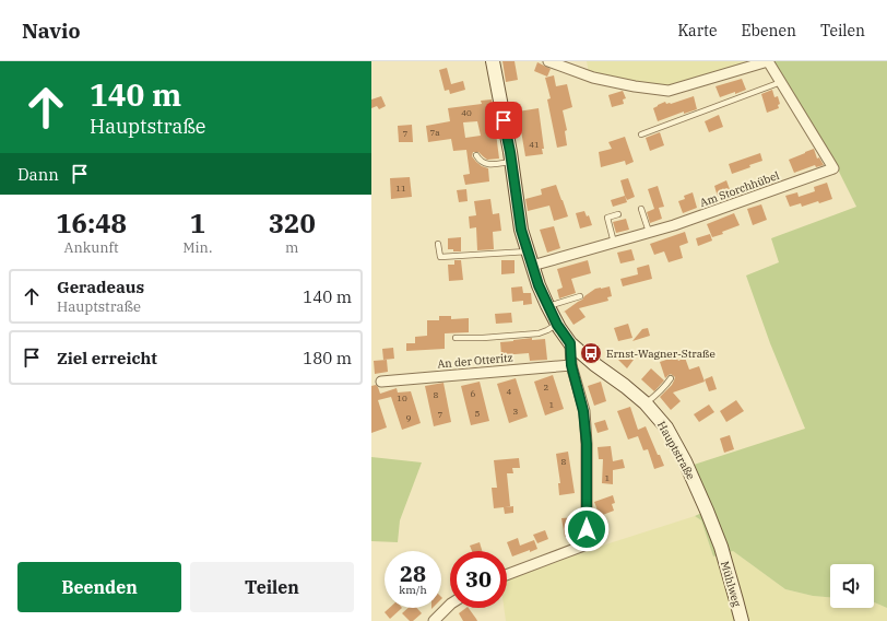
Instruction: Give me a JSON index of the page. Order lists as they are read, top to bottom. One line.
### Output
{"streets":{"street":["Am Storchhübel","An der Otteritz","Hauptstraße","Mühlweg"]},"crossings":[["Am Storchhübel","Hauptstraße"],["Hauptstraße","Mühlweg"]],"places":{"bus stop":["Ernst-Wagner-Straße"]},"house_numbers":["40","7a","7","41","11","2","4","6","8","10","1","3","5","7","9","8","1"],"page":{"header":"Navio","nav":["Karte","Ebenen","Teilen"],"turn":["140 m","Hauptstraße"],"then":"Dann","eta":["16:48","Ankunft","1","Min.","320","m"],"list":[{"name":"Geradeaus","note":"Hauptstraße","value":"140 m"},{"name":"Ziel erreicht","value":"180 m"}],"speed":"28 km/h","limit":"30","buttons":["Beenden","Teilen"]}}
